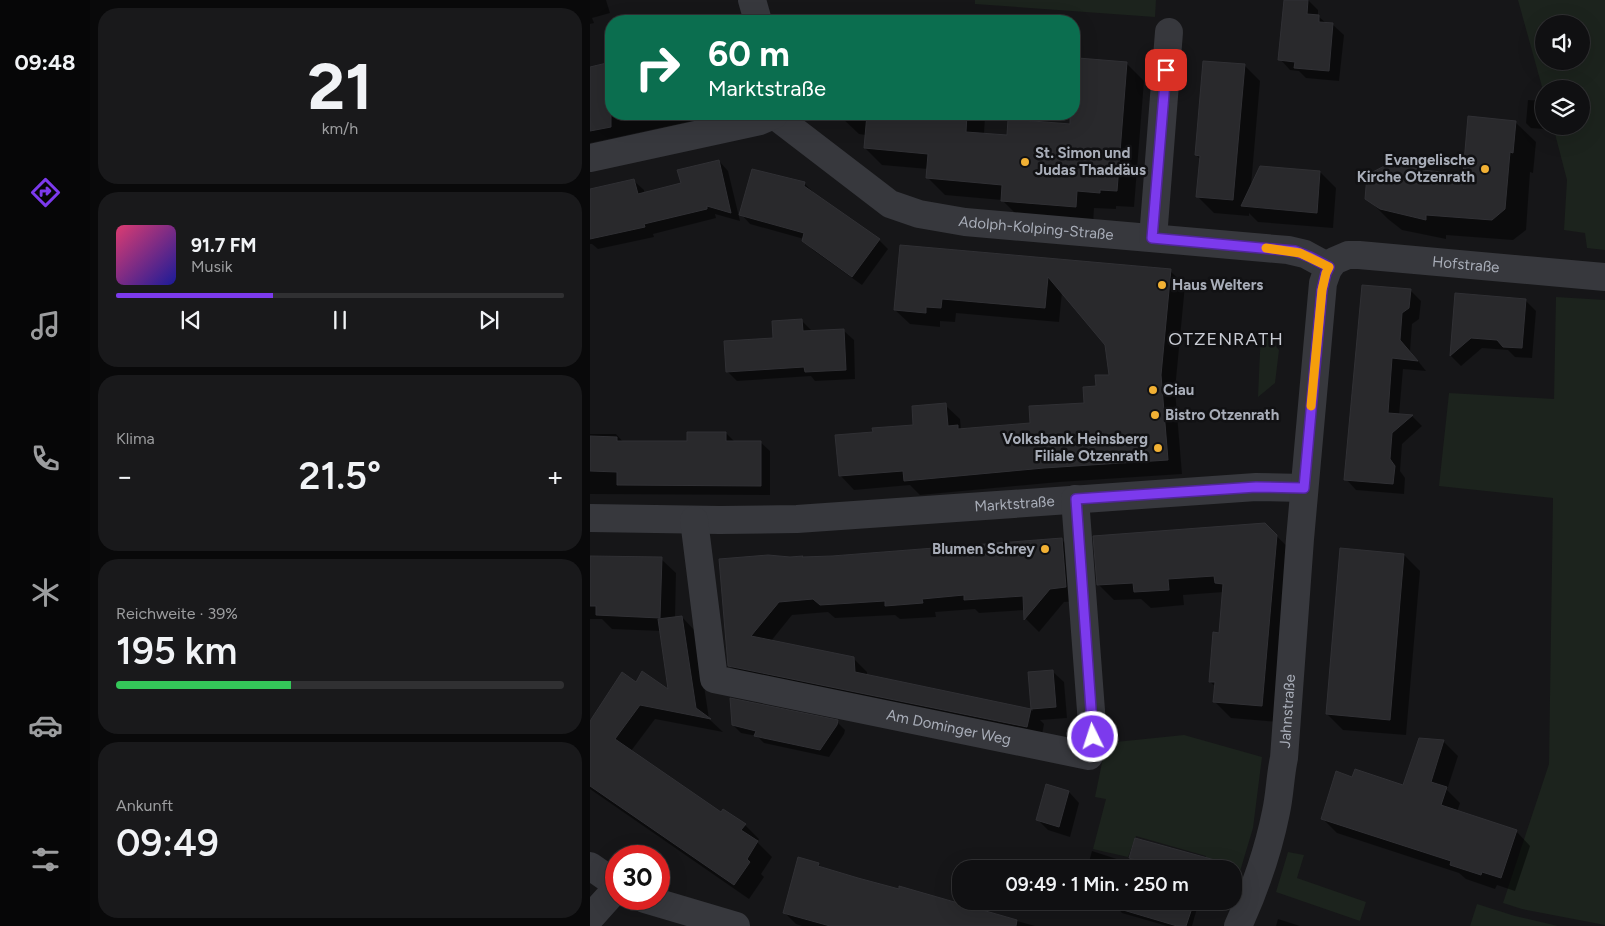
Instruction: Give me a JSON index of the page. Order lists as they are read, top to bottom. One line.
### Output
{"streets":{"street":["Adolph-Kolping-Straße","Hofstraße","Marktstraße","Jahnstraße","Am Dominger Weg"]},"crossings":[["Adolph-Kolping-Straße","Hofstraße"],["Marktstraße","Jahnstraße"],["Marktstraße","Am Dominger Weg"]],"districts":["OTZENRATH"],"places":["St. Simon und Judas Thaddäus","Evangelische Kirche Otzenrath","Haus Welters","Ciau","Bistro Otzenrath","Volksbank Heinsberg Filiale Otzenrath","Blumen Schrey"],"page":{"tabs":"09:48","tile":[["21","km/h"],"Klima",["Reichweite · 39%","195 km"],["Ankunft","09:49"]],"turn":["60 m","Marktstraße"],"song":["91.7 FM","Musik"],"heat":["−","21.5°","+"],"limit":"30","trip":"09:49 · 1 Min. · 250 m"}}
